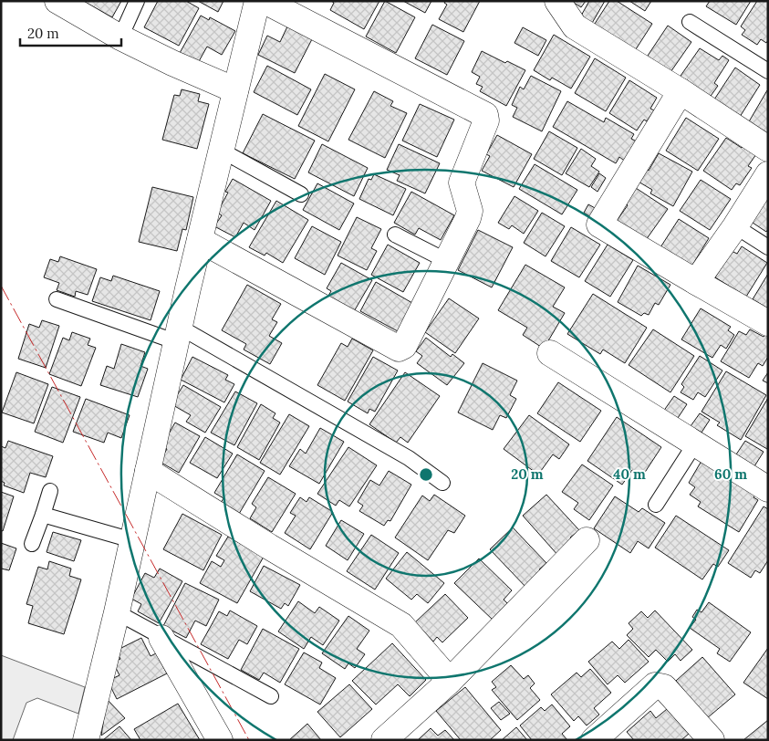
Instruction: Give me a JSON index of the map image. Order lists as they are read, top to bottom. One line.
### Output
{"scale_bar":"20 m","rings":["20 m","40 m","60 m"]}
